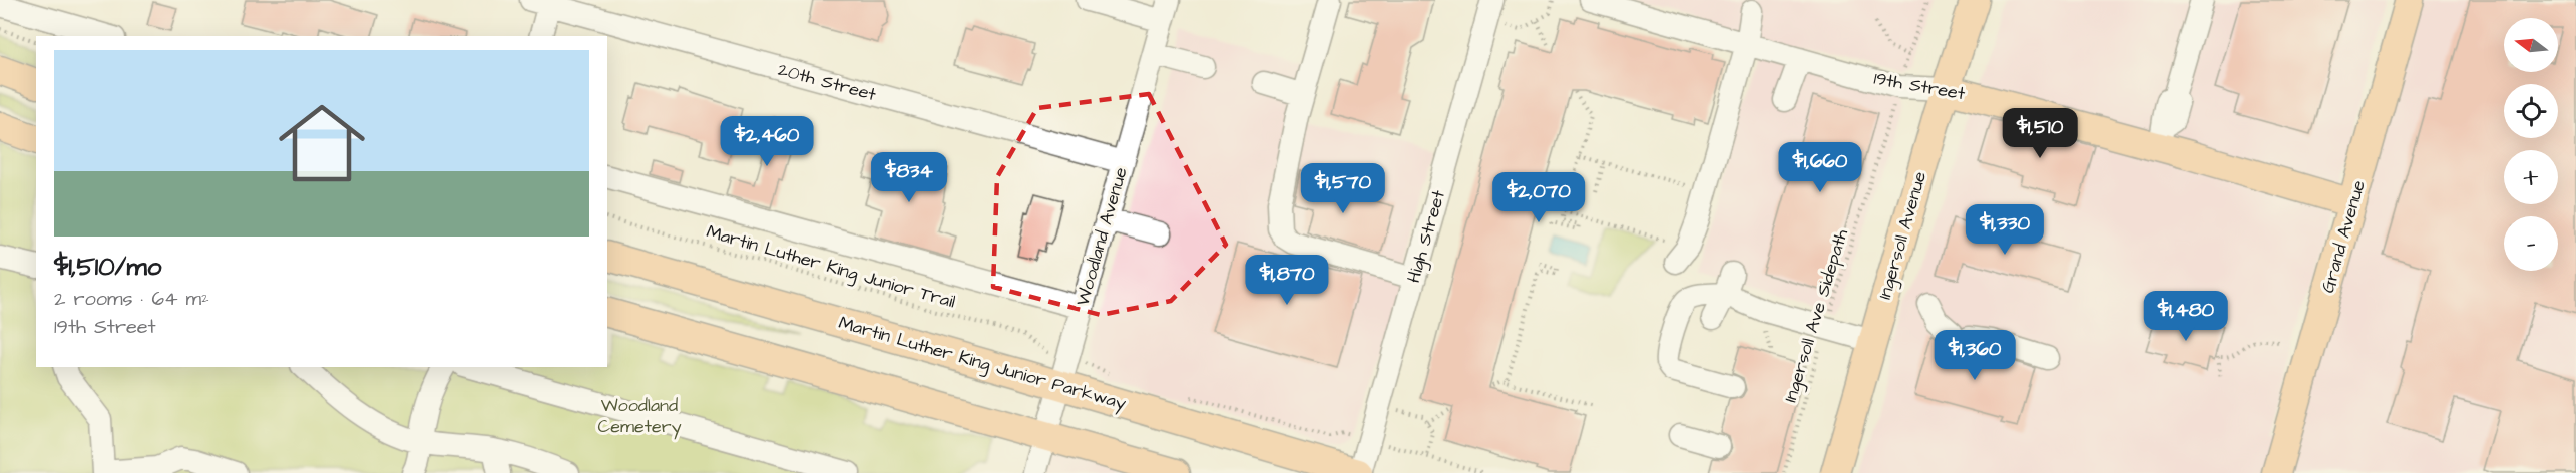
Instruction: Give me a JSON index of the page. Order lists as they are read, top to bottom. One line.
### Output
{"streets":{"main road":["19th Street","Ingersoll Avenue","Grand Avenue","Martin Luther King Junior Parkway"],"street":["20th Street","Woodland Avenue","High Street"],"path":["Martin Luther King Junior Trail","Ingersoll Ave Sidepath"]},"crossings":[["20th Street","Woodland Avenue"],["19th Street","Ingersoll Avenue"],["19th Street","Grand Avenue"],["Woodland Avenue","Martin Luther King Junior Parkway"],["High Street","Martin Luther King Junior Parkway"]],"parks":["Woodland Cemetery"],"north":"left","page":{"map_buttons":["+","−"],"list":[{"name":"$1,510/mo","note":"2 rooms · 64 m² · 19th Street"}],"price":["$1,510","$2,460","$1,660","$834","$1,570","$2,070","$1,330","$1,870","$1,480","$1,360"]}}
